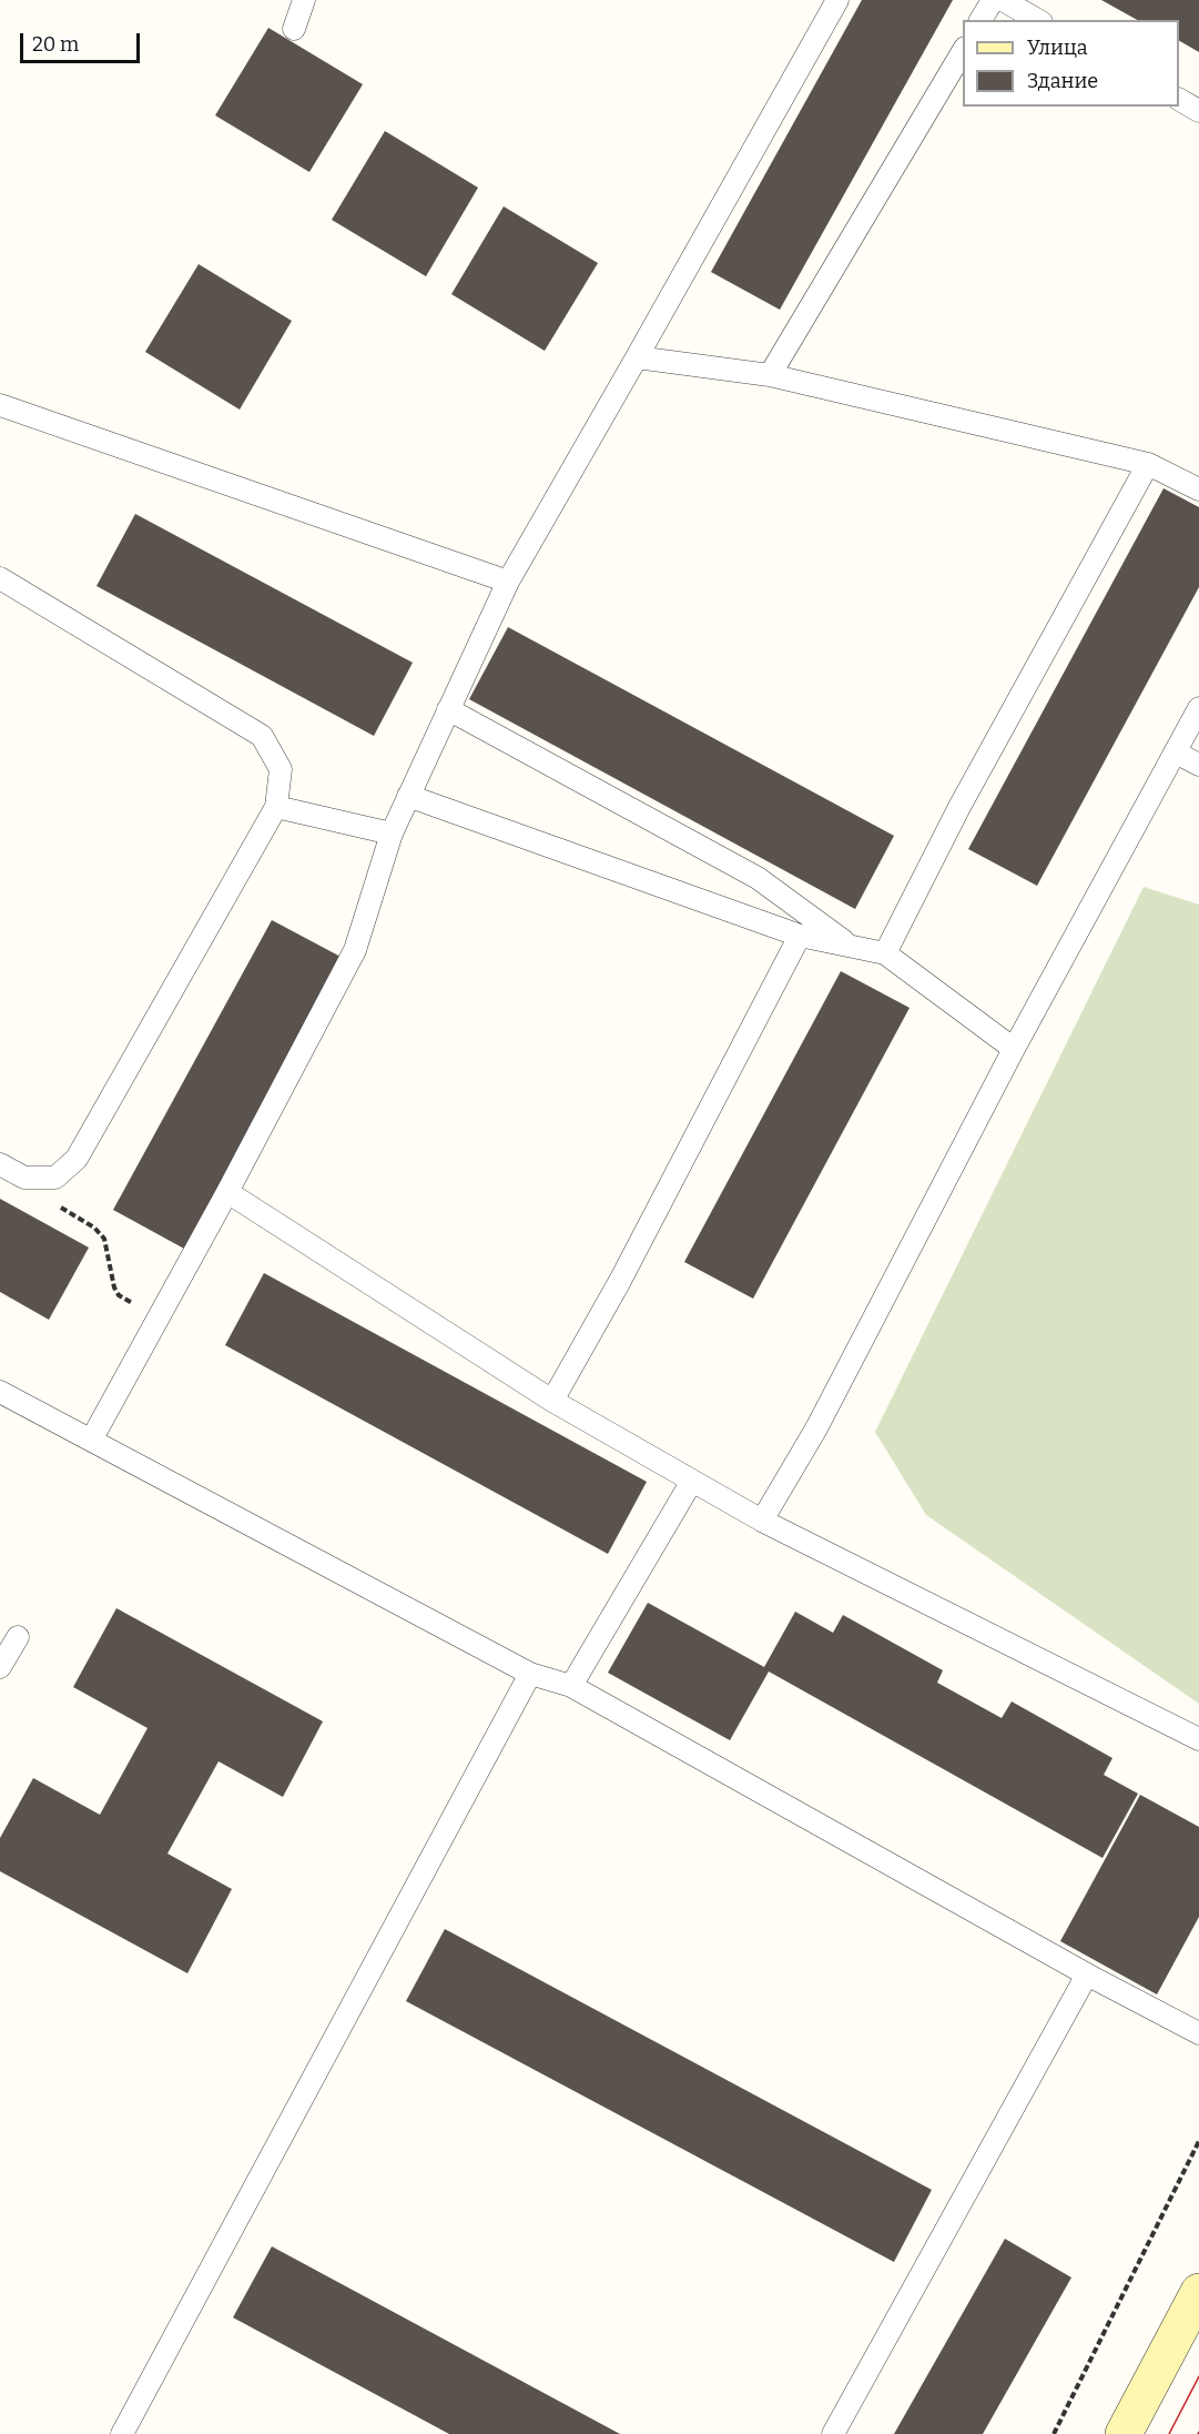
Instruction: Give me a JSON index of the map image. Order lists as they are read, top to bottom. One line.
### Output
{"legend":["Улица","Здание"],"scale_bar":"20 m"}
